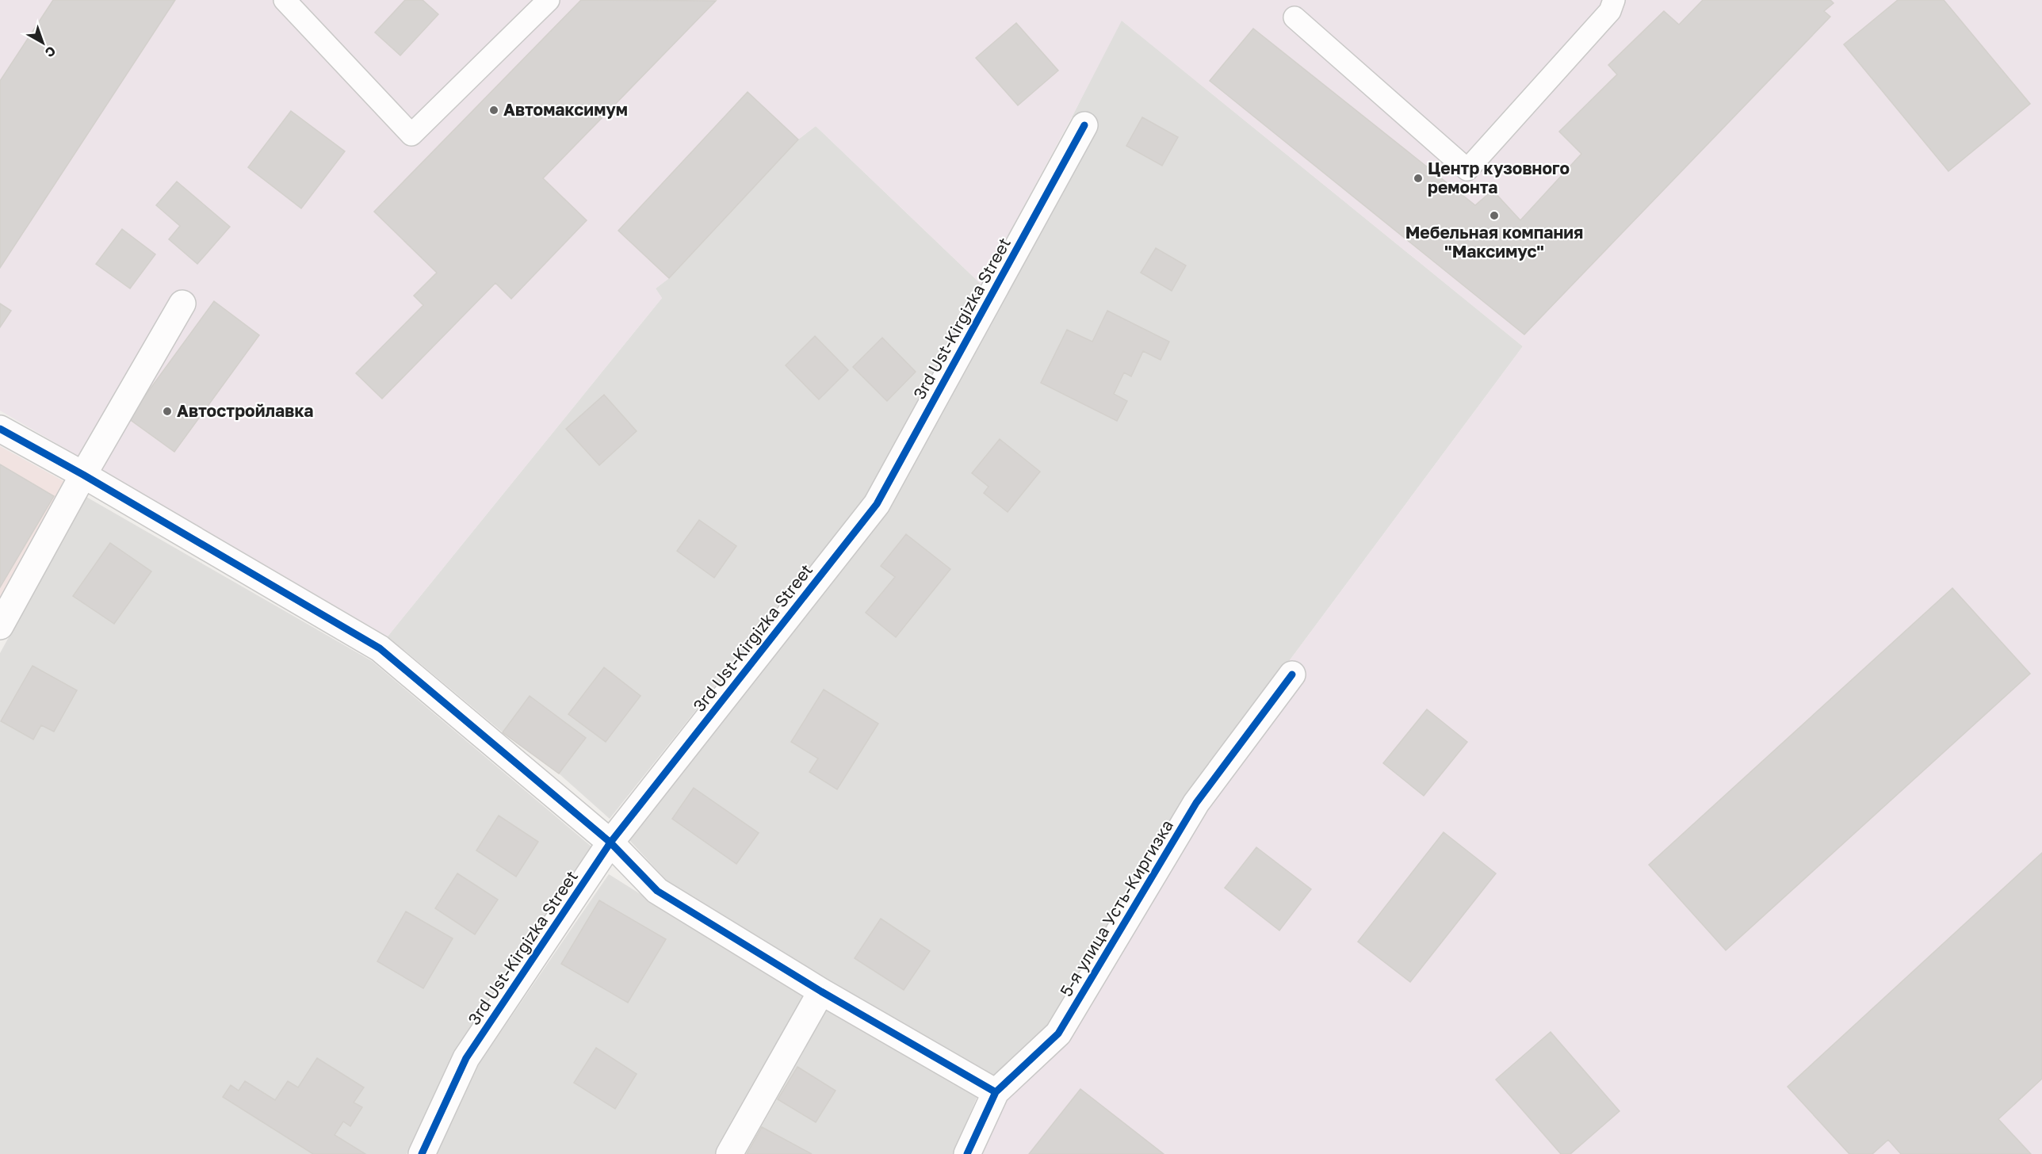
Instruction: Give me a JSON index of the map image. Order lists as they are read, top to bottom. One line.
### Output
{"streets":{"street":["3rd Ust-Kirgizka Street","5-я улица Усть-Киргизка"]},"places":["Автомаксимум","Центр кузовного ремонта","Мебельная компания \"Максимус\"","Автостройлавка"],"north":"bottom right"}
